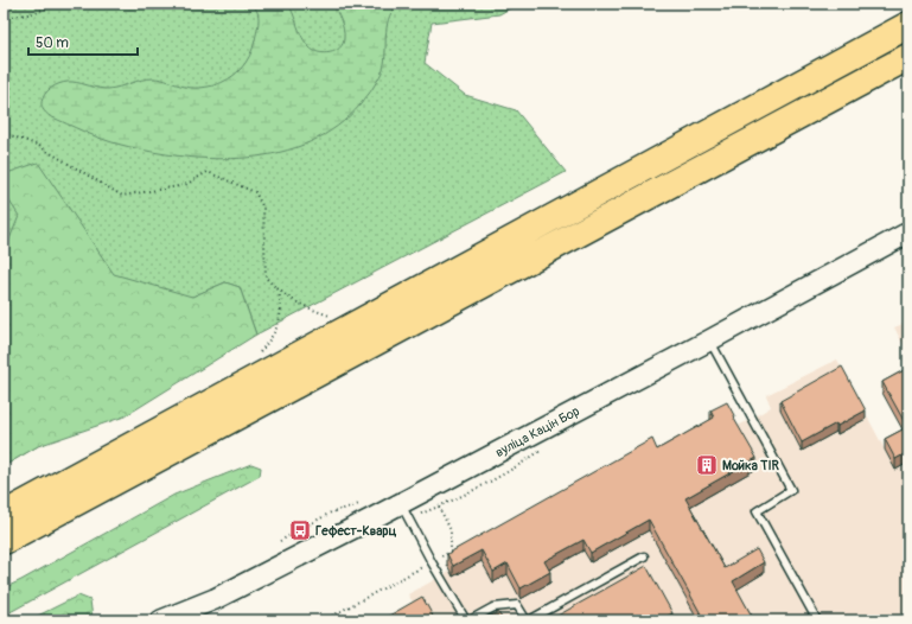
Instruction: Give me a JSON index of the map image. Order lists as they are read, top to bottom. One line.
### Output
{"streets":{"main road":["вуліца Кацін Бор"]},"places":{"building":["Мойка TIR"],"bus stop":["Гефест-Кварц"]},"scale_bar":"50 m"}
